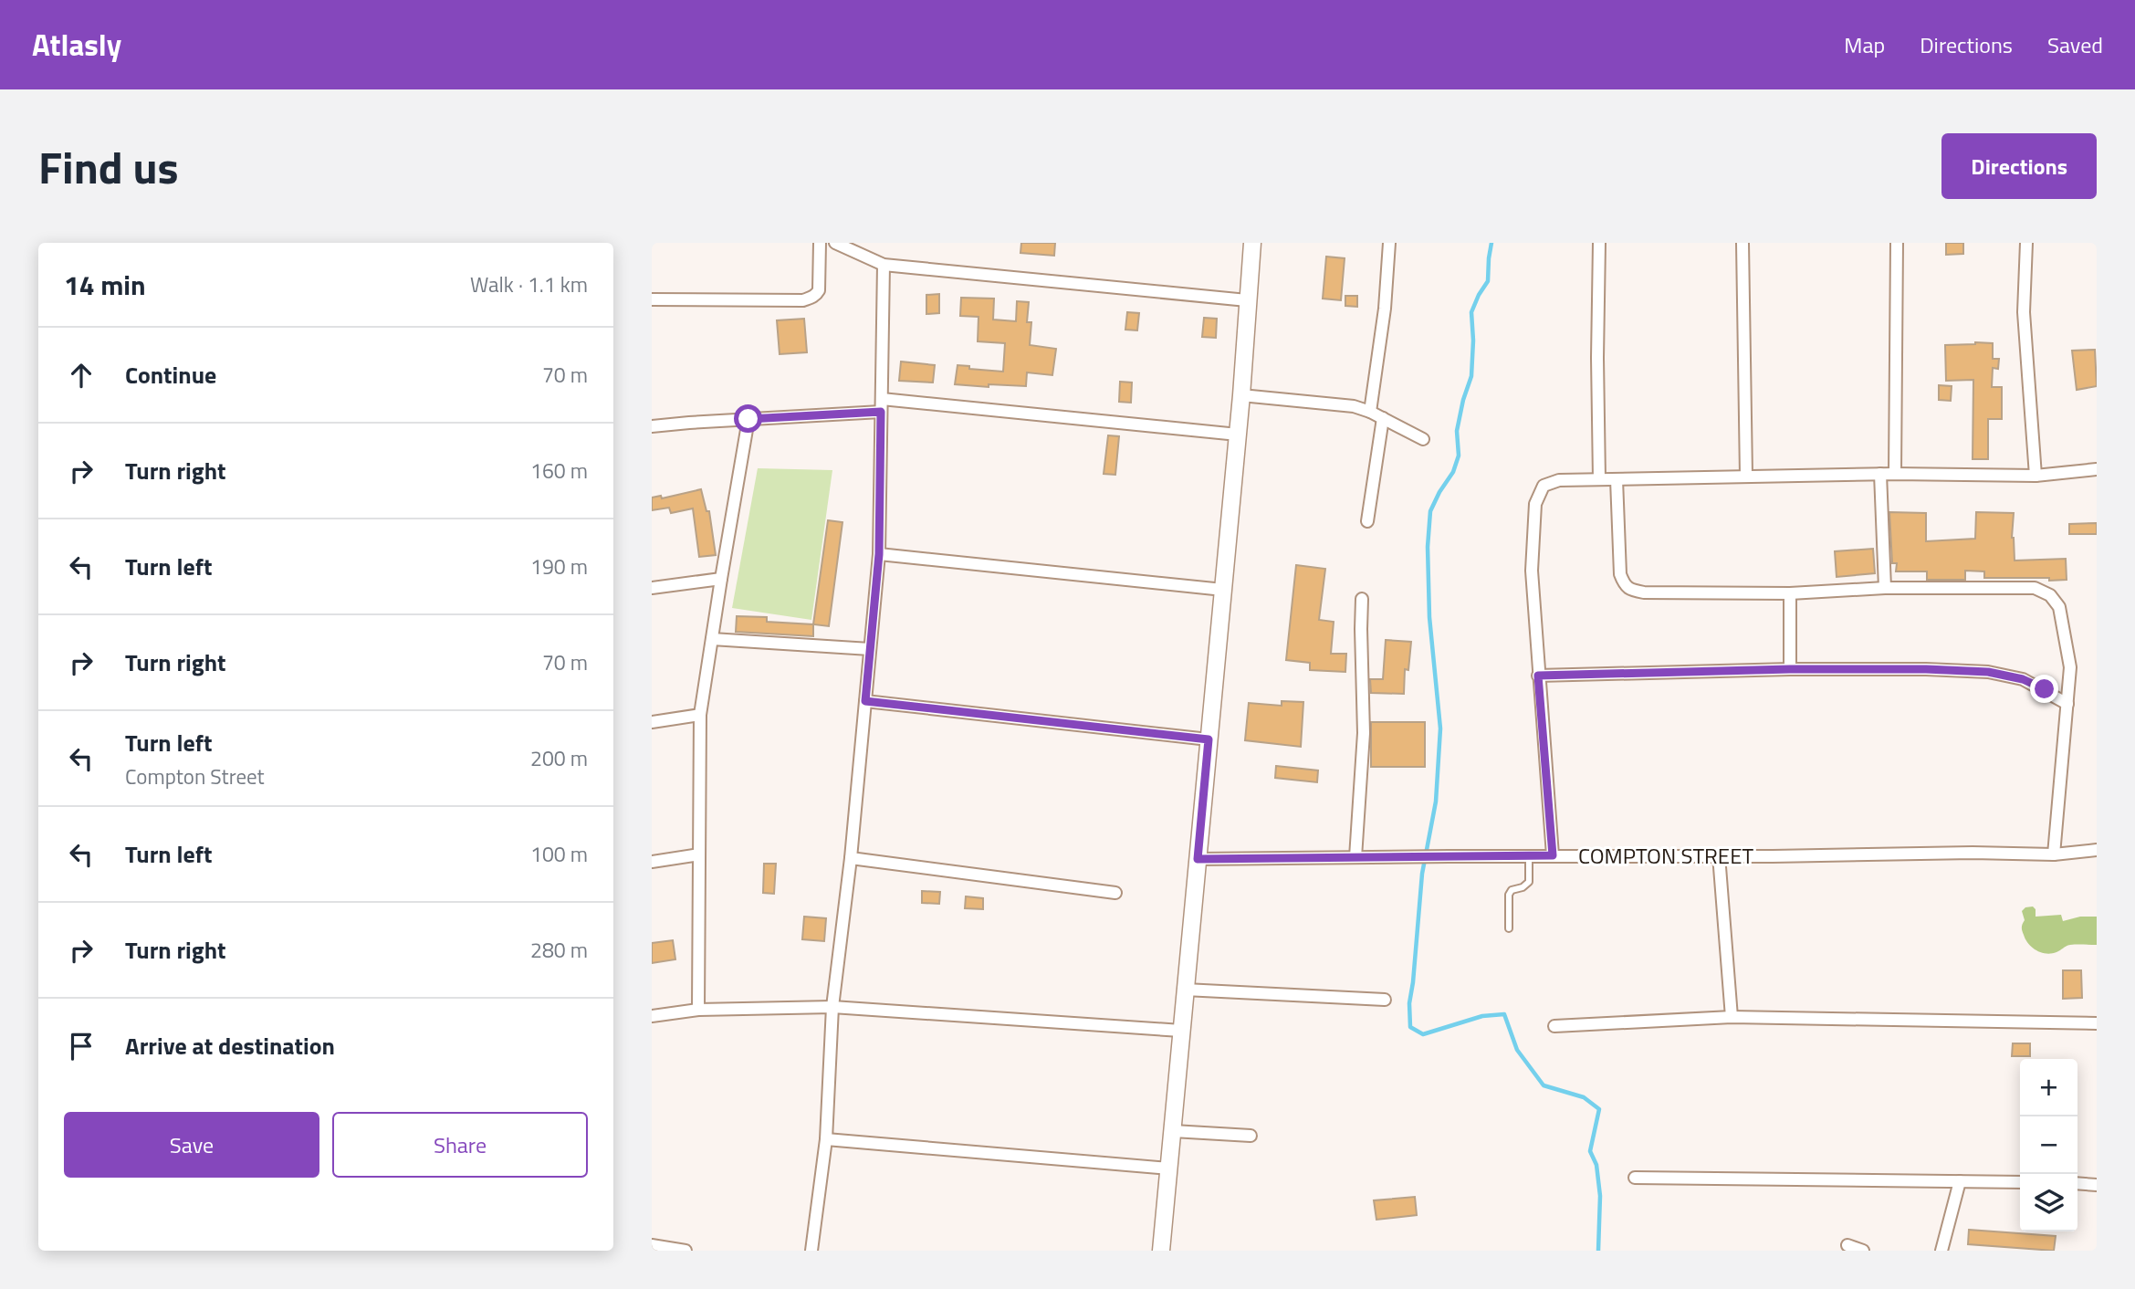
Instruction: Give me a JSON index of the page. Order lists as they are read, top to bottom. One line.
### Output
{"streets":{"street":["COMPTON STREET"]},"page":{"header":"Atlasly","nav":["Map","Directions","Saved"],"title":"Find us","buttons":["Directions",["Save","Share"]],"heading":["14 min","Walk · 1.1 km"],"list":[["Continue","70 m"],["Turn right","160 m"],["Turn left","190 m"],["Turn right","70 m"],["Turn left","Compton Street","200 m"],["Turn left","100 m"],["Turn right","280 m"],"Arrive at destination"],"map_buttons":["+","−"]}}
